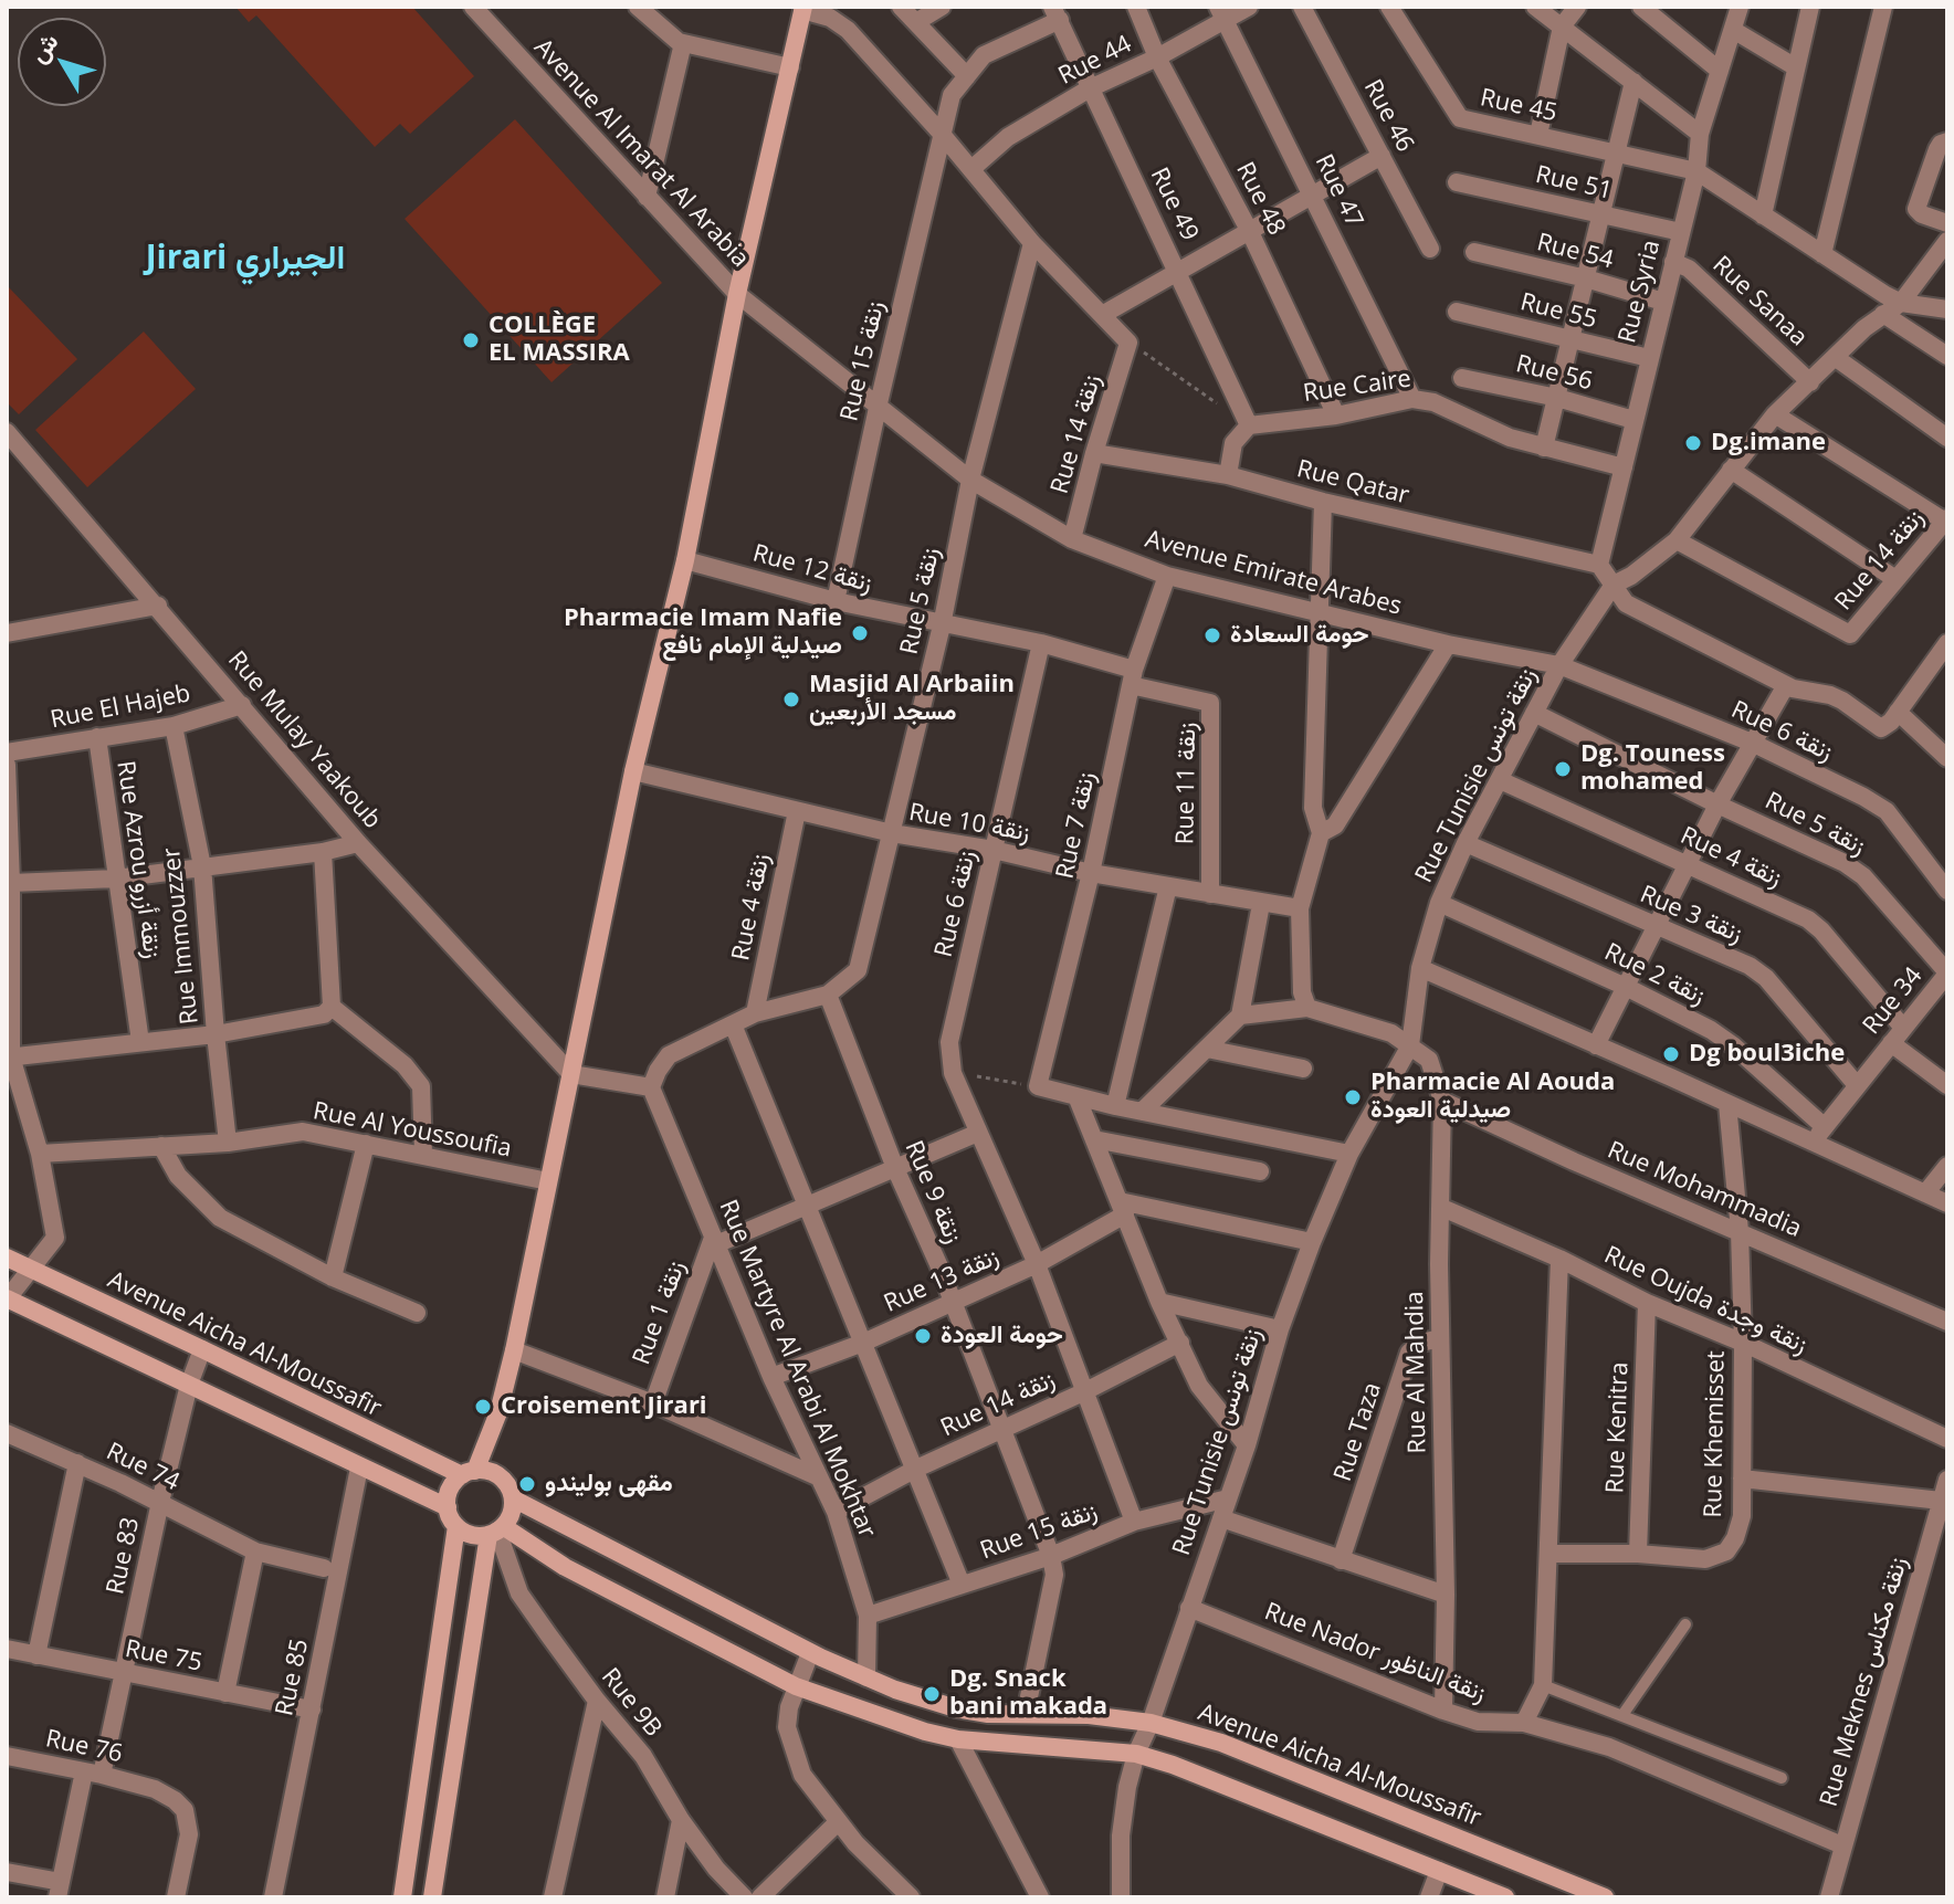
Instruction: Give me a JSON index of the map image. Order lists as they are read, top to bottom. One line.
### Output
{"streets":{"main road":["Avenue Aicha Al-Moussafir"],"street":["Rue 44","Rue 45","Rue 46","Avenue Al Imarat Al Arabia","Rue 51","Rue 47","Rue 48","Rue 49","Rue 54","Rue Syria","Rue Sanaa","Rue 55","Rue 15 زنقة","Rue 56","Rue Caire","Rue 14 زنقة","Rue Qatar","Rue 12 زنقة","Avenue Emirate Arabes","Rue 5 زنقة","Rue El Hajeb","Rue 6 زنقة","Rue Mulay Yaakoub","Rue Tunisie زنقة تونس","Rue 11 زنقة","Rue 10 زنقة","Rue 7 زنقة","Rue 4 زنقة","Rue Azrou زنقة أزرو","Rue 3 زنقة","Rue Immouzzer","Rue 2 زنقة","Rue 34","Rue Al Youssoufia","Rue Mohammadia","Rue 9 زنقة","Rue 13 زنقة","Rue Oujda زنقة وجدة","Rue 1 زنقة","Rue Martyre Al Arabi Al Mokhtar","Rue Al Mahdia","Rue Kenitra","Rue Taza","Rue Khemisset","Rue 74","Rue 83","Rue Nador زنقة الناظور","Rue 75","Rue 85","Rue Meknes زنقة مكناس","Rue 9B","Rue 76"]},"crossings":[["Rue 44","Rue 47"],["Rue 44","Rue 48"],["Rue 44","Rue 49"],["Rue 45","Rue Syria"],["Avenue Al Imarat Al Arabia","Avenue Emirate Arabes"],["Rue 51","Rue Syria"],["Rue 47","Rue Caire"],["Rue 48","Rue Caire"],["Rue 49","Rue 15 زنقة"],["Rue 49","Rue Caire"],["Rue 54","Rue Syria"],["Rue Syria","Rue Sanaa"],["Rue Syria","Rue 55"],["Rue Syria","Rue 56"],["Rue Syria","Rue Caire"],["Rue Syria","Rue Qatar"],["Rue Sanaa","Rue Tunisie زنقة تونس"],["Rue 15 زنقة","Rue 12 زنقة"],["Rue 15 زنقة","Avenue Emirate Arabes"],["Rue 15 زنقة","Rue Tunisie زنقة تونس"],["Rue 15 زنقة","Rue 9 زنقة"],["Rue 15 زنقة","Rue Martyre Al Arabi Al Mokhtar"],["Rue 14 زنقة","Rue Qatar"],["Rue 14 زنقة","Avenue Emirate Arabes"],["Rue 14 زنقة","Rue Tunisie زنقة تونس"],["Rue 14 زنقة","Rue 9 زنقة"],["Rue 14 زنقة","Rue Martyre Al Arabi Al Mokhtar"],["Rue 12 زنقة","Rue 5 زنقة"],["Rue 12 زنقة","Rue 6 زنقة"],["Rue 12 زنقة","Rue 11 زنقة"],["Rue 12 زنقة","Rue 7 زنقة"],["Avenue Emirate Arabes","Rue 5 زنقة"],["Avenue Emirate Arabes","Rue 6 زنقة"],["Avenue Emirate Arabes","Rue Tunisie زنقة تونس"],["Avenue Emirate Arabes","Rue 7 زنقة"],["Rue 5 زنقة","Rue Tunisie زنقة تونس"],["Rue 5 زنقة","Rue 10 زنقة"],["Rue 5 زنقة","Rue 34"],["Rue 5 زنقة","Rue 9 زنقة"],["Rue El Hajeb","Rue Mulay Yaakoub"],["Rue El Hajeb","Rue Azrou زنقة أزرو"],["Rue El Hajeb","Rue Immouzzer"],["Rue 6 زنقة","Rue Tunisie زنقة تونس"],["Rue 6 زنقة","Rue 10 زنقة"],["Rue Tunisie زنقة تونس","Rue 4 زنقة"],["Rue Tunisie زنقة تونس","Rue 3 زنقة"],["Rue Tunisie زنقة تونس","Rue 2 زنقة"],["Rue Tunisie زنقة تونس","Avenue Aicha Al-Moussafir"],["Rue Tunisie زنقة تونس","Rue Al Mahdia"],["Rue Tunisie زنقة تونس","Rue Nador زنقة الناظور"],["Rue 11 زنقة","Rue 10 زنقة"],["Rue 11 زنقة","Rue 7 زنقة"],["Rue 10 زنقة","Rue 7 زنقة"],["Rue 10 زنقة","Rue 4 زنقة"],["Rue 4 زنقة","Rue 34"],["Rue 3 زنقة","Rue 34"],["Rue Immouzzer","Rue Al Youssoufia"],["Rue 2 زنقة","Rue 34"],["Rue Mohammadia","Rue Al Mahdia"],["Rue Mohammadia","Rue Khemisset"],["Rue 9 زنقة","Rue 13 زنقة"],["Rue 9 زنقة","Avenue Aicha Al-Moussafir"],["Rue 13 زنقة","Rue Martyre Al Arabi Al Mokhtar"],["Rue Oujda زنقة وجدة","Rue Al Mahdia"],["Rue Oujda زنقة وجدة","Rue Kenitra"],["Rue Oujda زنقة وجدة","Rue Khemisset"],["Rue 1 زنقة","Rue Martyre Al Arabi Al Mokhtar"],["Avenue Aicha Al-Moussafir","Rue Martyre Al Arabi Al Mokhtar"],["Avenue Aicha Al-Moussafir","Rue 83"],["Avenue Aicha Al-Moussafir","Rue 9B"],["Rue Al Mahdia","Rue Taza"],["Rue Al Mahdia","Rue Nador زنقة الناظور"],["Rue Kenitra","Rue Khemisset"],["Rue 74","Rue 83"],["Rue 83","Rue 75"],["Rue 83","Rue 76"],["Rue Nador زنقة الناظور","Rue Meknes زنقة مكناس"],["Rue 75","Rue 85"]],"districts":["Jirari الجيراري"],"places":["COLLÈGE EL MASSIRA","Dg.imane","Pharmacie Imam Nafie صيدلية الإمام نافع","حومة السعادة","Masjid Al Arbaiin مسجد الأربعين","Dg. Touness mohamed","Dg boul3iche","Pharmacie Al Aouda صيدلية العودة","حومة العودة","Croisement Jirari","مقهى بوليندو","Dg. Snack bani makada"],"north":"top left"}
